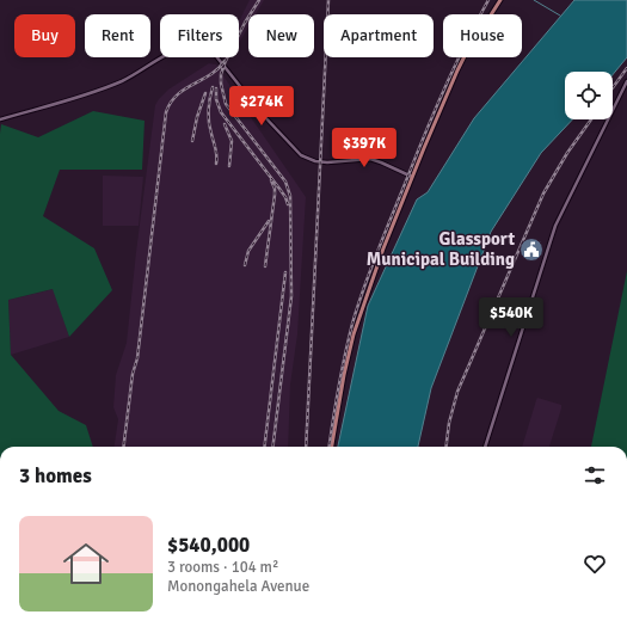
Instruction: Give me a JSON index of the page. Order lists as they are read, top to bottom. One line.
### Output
{"places":{"public building":["Glassport Municipal Building"]},"page":{"chip":["Buy","Rent","Filters","New","Apartment","House"],"price":["$274K","$397K","$540K"],"heading":"3 homes","list":[{"name":"$540,000","note":"3 rooms · 104 m² · Monongahela Avenue"}]}}
